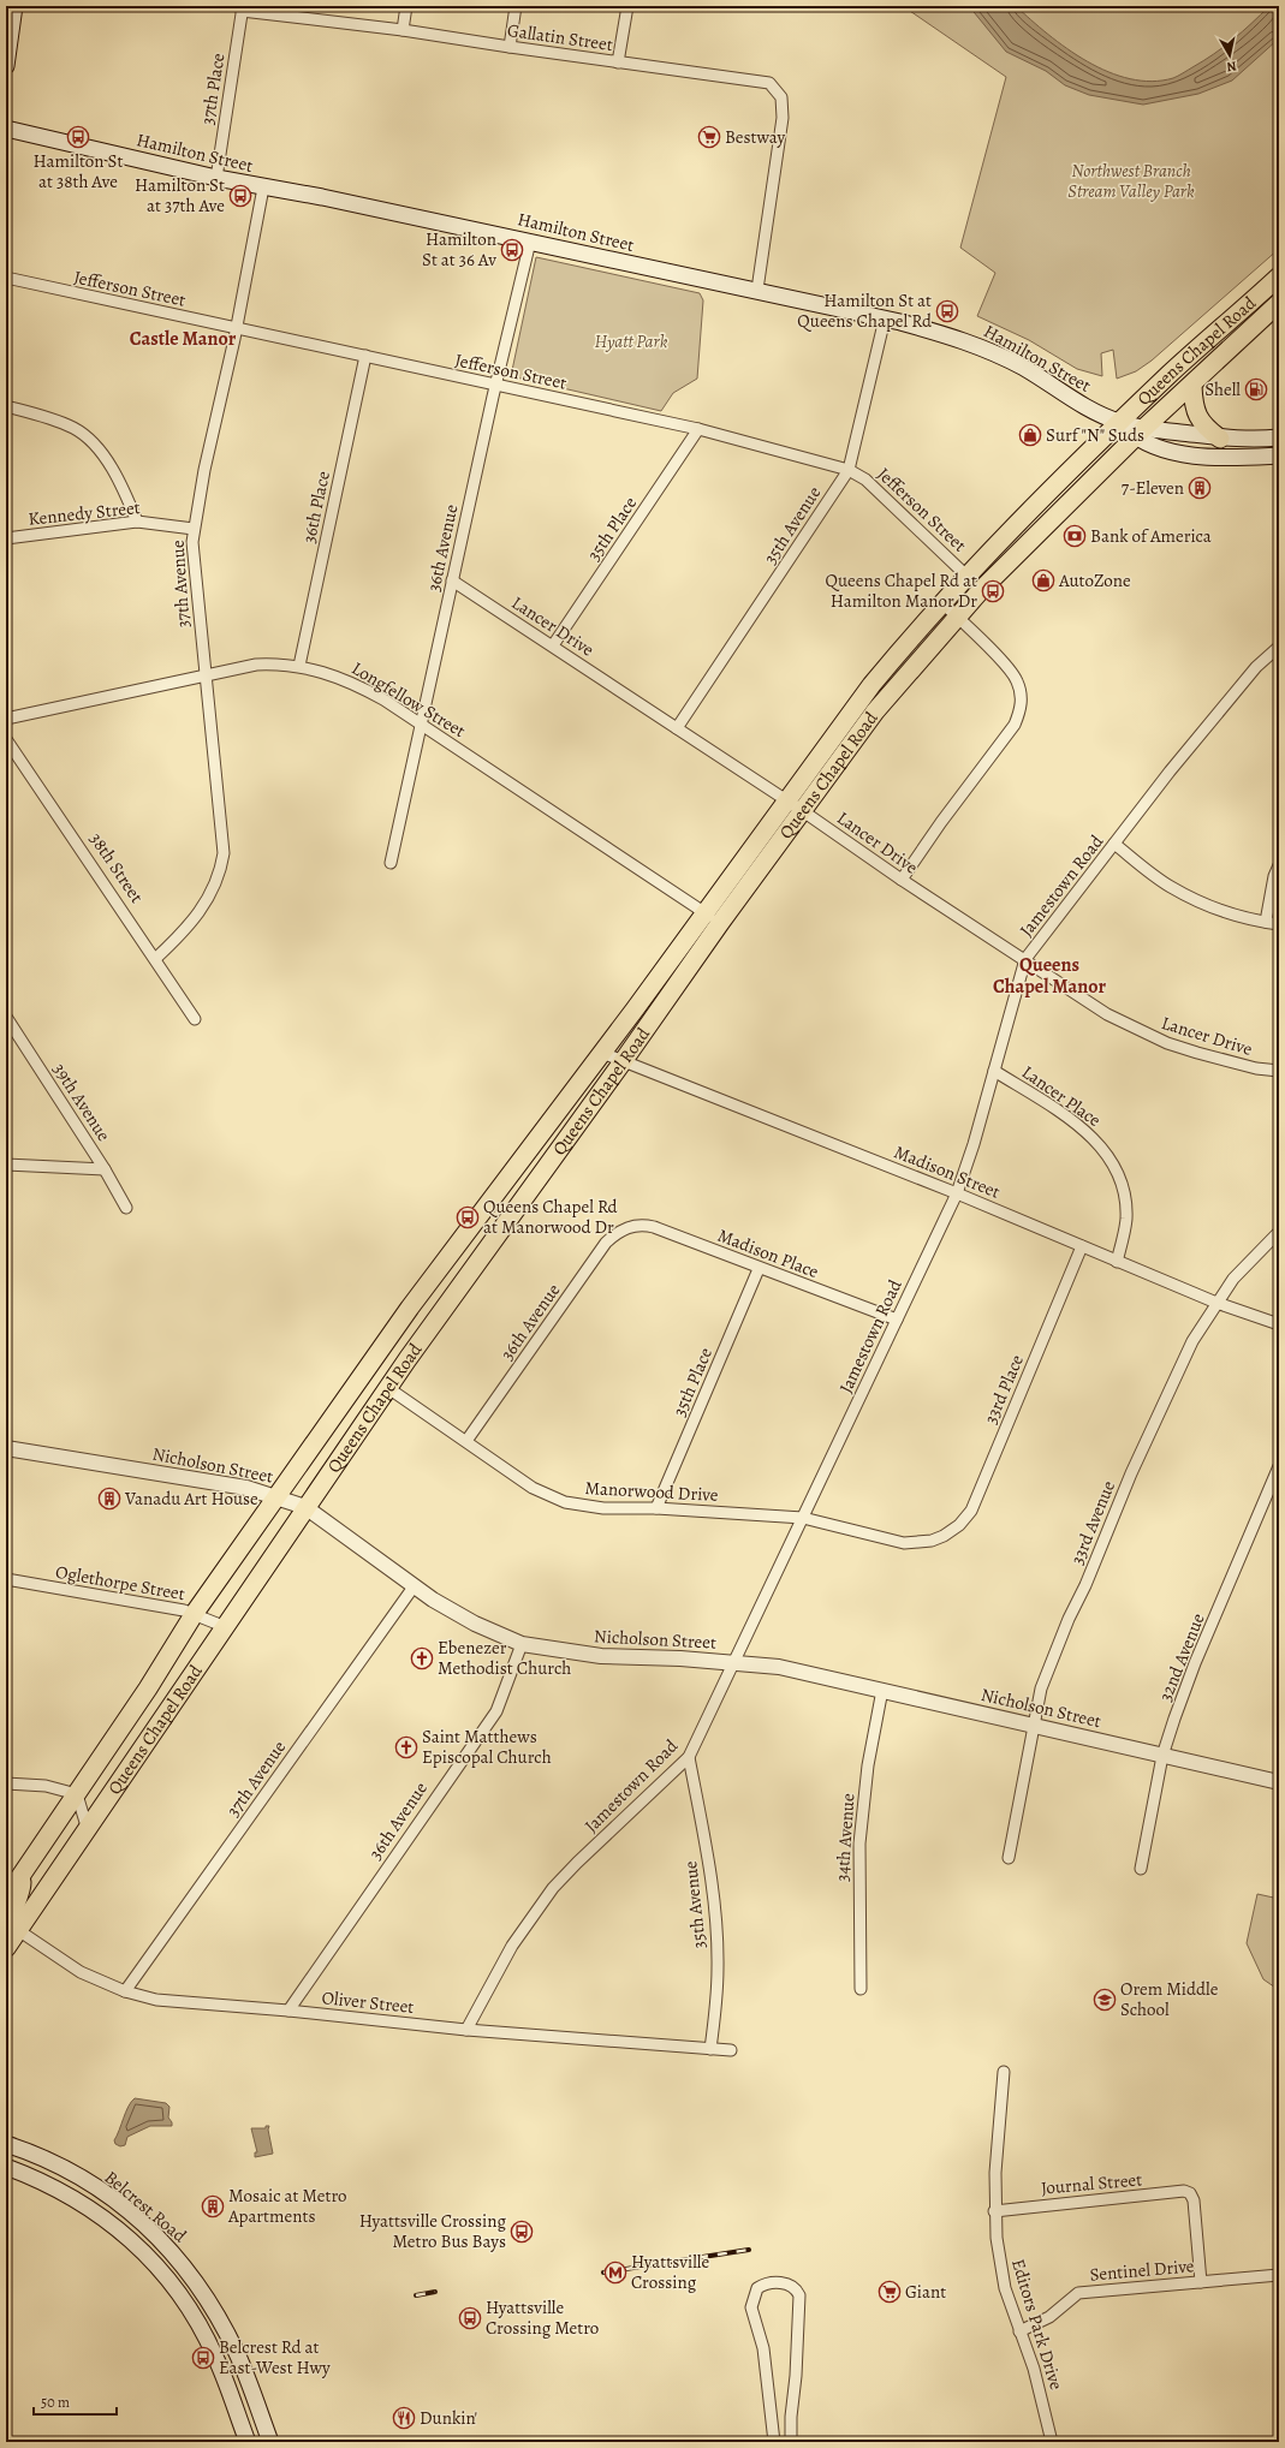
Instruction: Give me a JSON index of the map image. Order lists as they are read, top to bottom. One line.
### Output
{"streets":{"main road":["Hamilton Street","Queens Chapel Road","Belcrest Road"],"street":["Gallatin Street","37th Place","Jefferson Street","36th Place","Kennedy Street","35th Avenue","35th Place","36th Avenue","37th Avenue","Lancer Drive","Longfellow Street","38th Street","Jamestown Road","Lancer Place","39th Avenue","Madison Street","Madison Place","33rd Place","Nicholson Street","Manorwood Drive","33rd Avenue","Oglethorpe Street","32nd Avenue","34th Avenue","Oliver Street","Journal Street","Sentinel Drive","Editors Park Drive"]},"crossings":[["Gallatin Street","37th Place"],["Gallatin Street","Hamilton Street"],["37th Place","Hamilton Street"],["Hamilton Street","Queens Chapel Road"],["Hamilton Street","35th Avenue"],["Hamilton Street","36th Avenue"],["Hamilton Street","37th Avenue"],["Jefferson Street","Queens Chapel Road"],["Jefferson Street","36th Place"],["Jefferson Street","35th Avenue"],["Jefferson Street","35th Place"],["Jefferson Street","36th Avenue"],["Jefferson Street","37th Avenue"],["Queens Chapel Road","Lancer Drive"],["Queens Chapel Road","Longfellow Street"],["Queens Chapel Road","Madison Street"],["Queens Chapel Road","Nicholson Street"],["Queens Chapel Road","Manorwood Drive"],["Queens Chapel Road","Oglethorpe Street"],["Queens Chapel Road","Oliver Street"],["36th Place","Longfellow Street"],["Kennedy Street","37th Avenue"],["35th Avenue","Lancer Drive"],["35th Avenue","Jamestown Road"],["35th Avenue","Oliver Street"],["35th Place","Lancer Drive"],["35th Place","Madison Place"],["35th Place","Manorwood Drive"],["36th Avenue","Lancer Drive"],["36th Avenue","Longfellow Street"],["36th Avenue","Madison Place"],["36th Avenue","Nicholson Street"],["36th Avenue","Manorwood Drive"],["36th Avenue","Oliver Street"],["37th Avenue","Longfellow Street"],["37th Avenue","38th Street"],["37th Avenue","Nicholson Street"],["37th Avenue","Oliver Street"],["Lancer Drive","Jamestown Road"],["Jamestown Road","Lancer Place"],["Jamestown Road","Madison Street"],["Jamestown Road","Madison Place"],["Jamestown Road","Nicholson Street"],["Jamestown Road","Manorwood Drive"],["Jamestown Road","Oliver Street"],["Lancer Place","Madison Street"],["Madison Street","33rd Place"],["Madison Street","33rd Avenue"],["33rd Place","Manorwood Drive"],["Nicholson Street","33rd Avenue"],["Nicholson Street","32nd Avenue"],["Nicholson Street","34th Avenue"],["Journal Street","Sentinel Drive"],["Journal Street","Editors Park Drive"],["Sentinel Drive","Editors Park Drive"]],"districts":["Castle Manor","Queens Chapel Manor"],"parks":["Northwest Branch Stream Valley Park","Hyatt Park"],"places":{"bus stop":["Hamilton St at 38th Ave","Hamilton St at 37th Ave","Hamilton St at 36 Av","Hamilton St at Queens Chapel Rd","Queens Chapel Rd at Hamilton Manor Dr","Queens Chapel Rd at Manorwood Dr","Hyattsville Crossing Metro Bus Bays","Hyattsville Crossing Metro","Belcrest Rd at East-West Hwy"],"supermarket":["Bestway","Giant"],"fuel station":["Shell"],"shop":["Surf \"N\" Suds","AutoZone"],"building":["7-Eleven","Vanadu Art House","Mosaic at Metro Apartments"],"bank":["Bank of America"],"church":["Ebenezer Methodist Church","Saint Matthews Episcopal Church"],"school or university":["Orem Middle School"],"metro station":["Hyattsville Crossing"],"restaurant":["Dunkin'"]},"scale_bar":"50 m","north":"bottom"}
